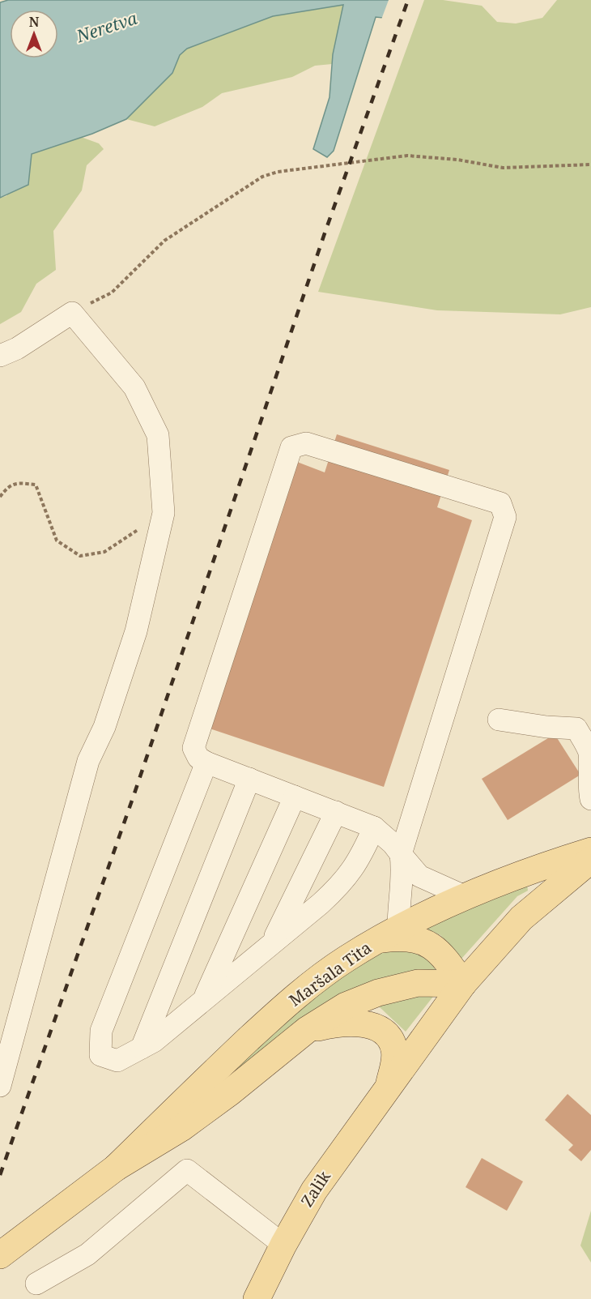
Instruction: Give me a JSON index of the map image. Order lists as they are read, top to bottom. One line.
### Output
{"streets":{"main road":["Maršala Tita","Zalik"]},"crossings":[["Maršala Tita","Zalik"]],"water":["Neretva"],"north":"top"}
